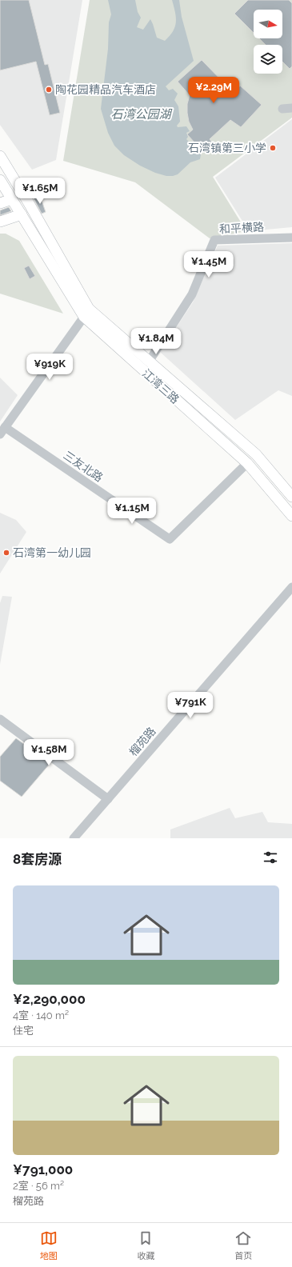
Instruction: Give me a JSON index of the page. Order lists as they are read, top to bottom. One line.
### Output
{"streets":{"main road":["江湾三路"],"street":["和平横路","三友北路","榴苑路"]},"crossings":[["和平横路","江湾三路"],["江湾三路","三友北路"]],"water":["石湾公园湖"],"places":["陶花园精品汽车酒店","石湾镇第三小学","石湾第一幼儿园"],"north":"right","page":{"price":["¥2.29M","¥1.65M","¥1.45M","¥1.84M","¥919K","¥1.15M","¥791K","¥1.58M"],"heading":"8套房源","list":[{"name":"¥2,290,000","note":"4室 · 140 m² · 住宅"},{"name":"¥791,000","note":"2室 · 56 m² · 榴苑路"}],"tabs":["地图","收藏","首页"]}}
